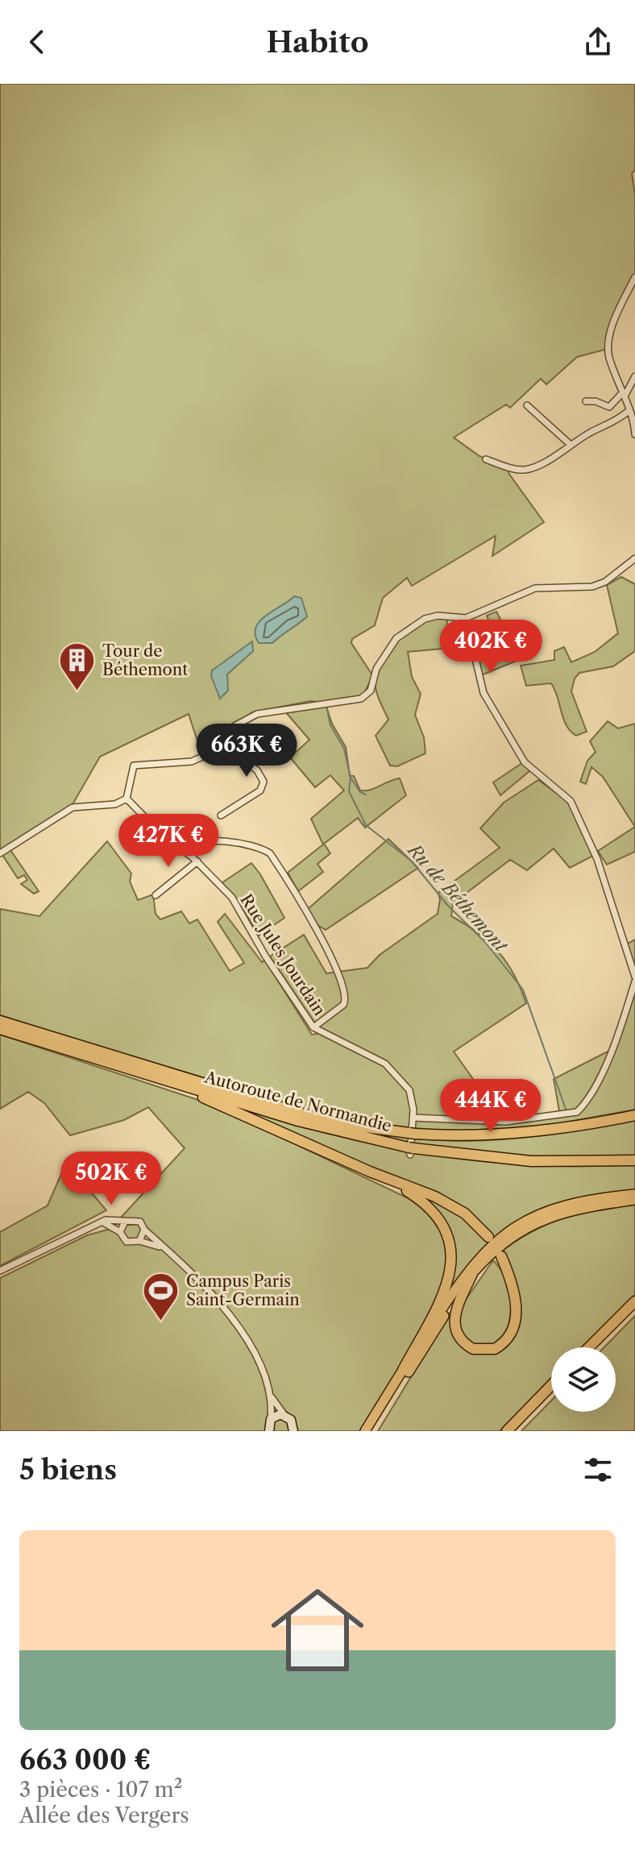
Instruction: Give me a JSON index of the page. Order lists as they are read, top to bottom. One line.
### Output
{"streets":{"highway":["Autoroute de Normandie"],"street":["Rue Jules Jourdain"]},"crossings":[["Rue Jules Jourdain","Autoroute de Normandie"]],"water":["Ru de Béthemont"],"places":{"building":["Tour de Béthemont"],"sports":["Campus Paris Saint-Germain"]},"page":{"header":"Habito","price":["402K €","663K €","427K €","444K €","502K €"],"heading":"5 biens","list":[{"name":"663 000 €","note":"3 pièces · 107 m² · Allée des Vergers"}]}}
